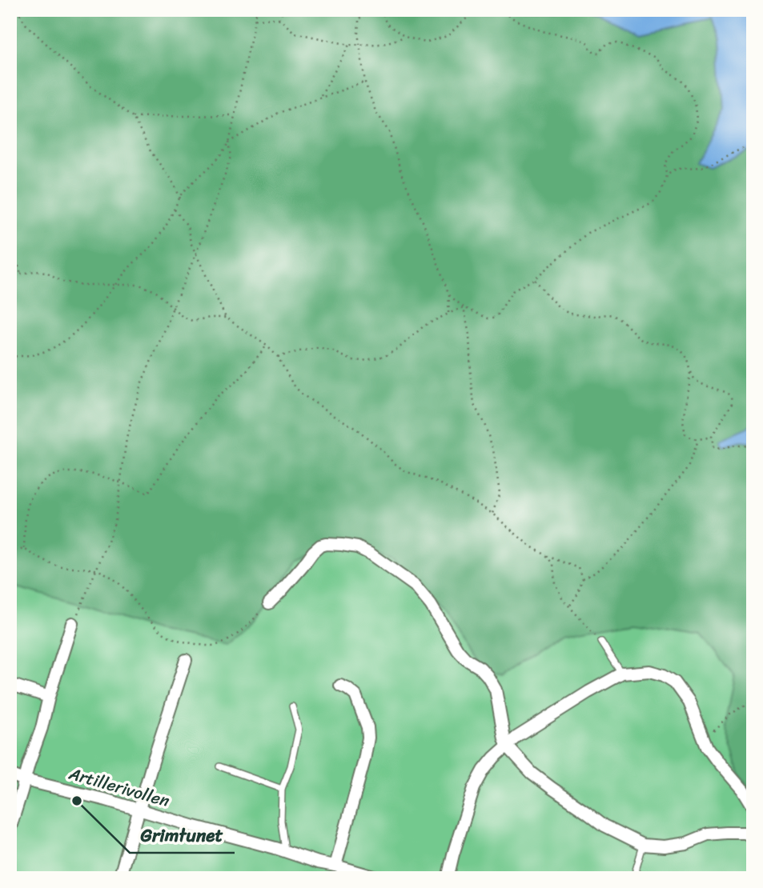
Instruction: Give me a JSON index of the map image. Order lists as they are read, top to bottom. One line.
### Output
{"streets":{"street":["Artillerivollen"]},"places":["Grimtunet"]}
